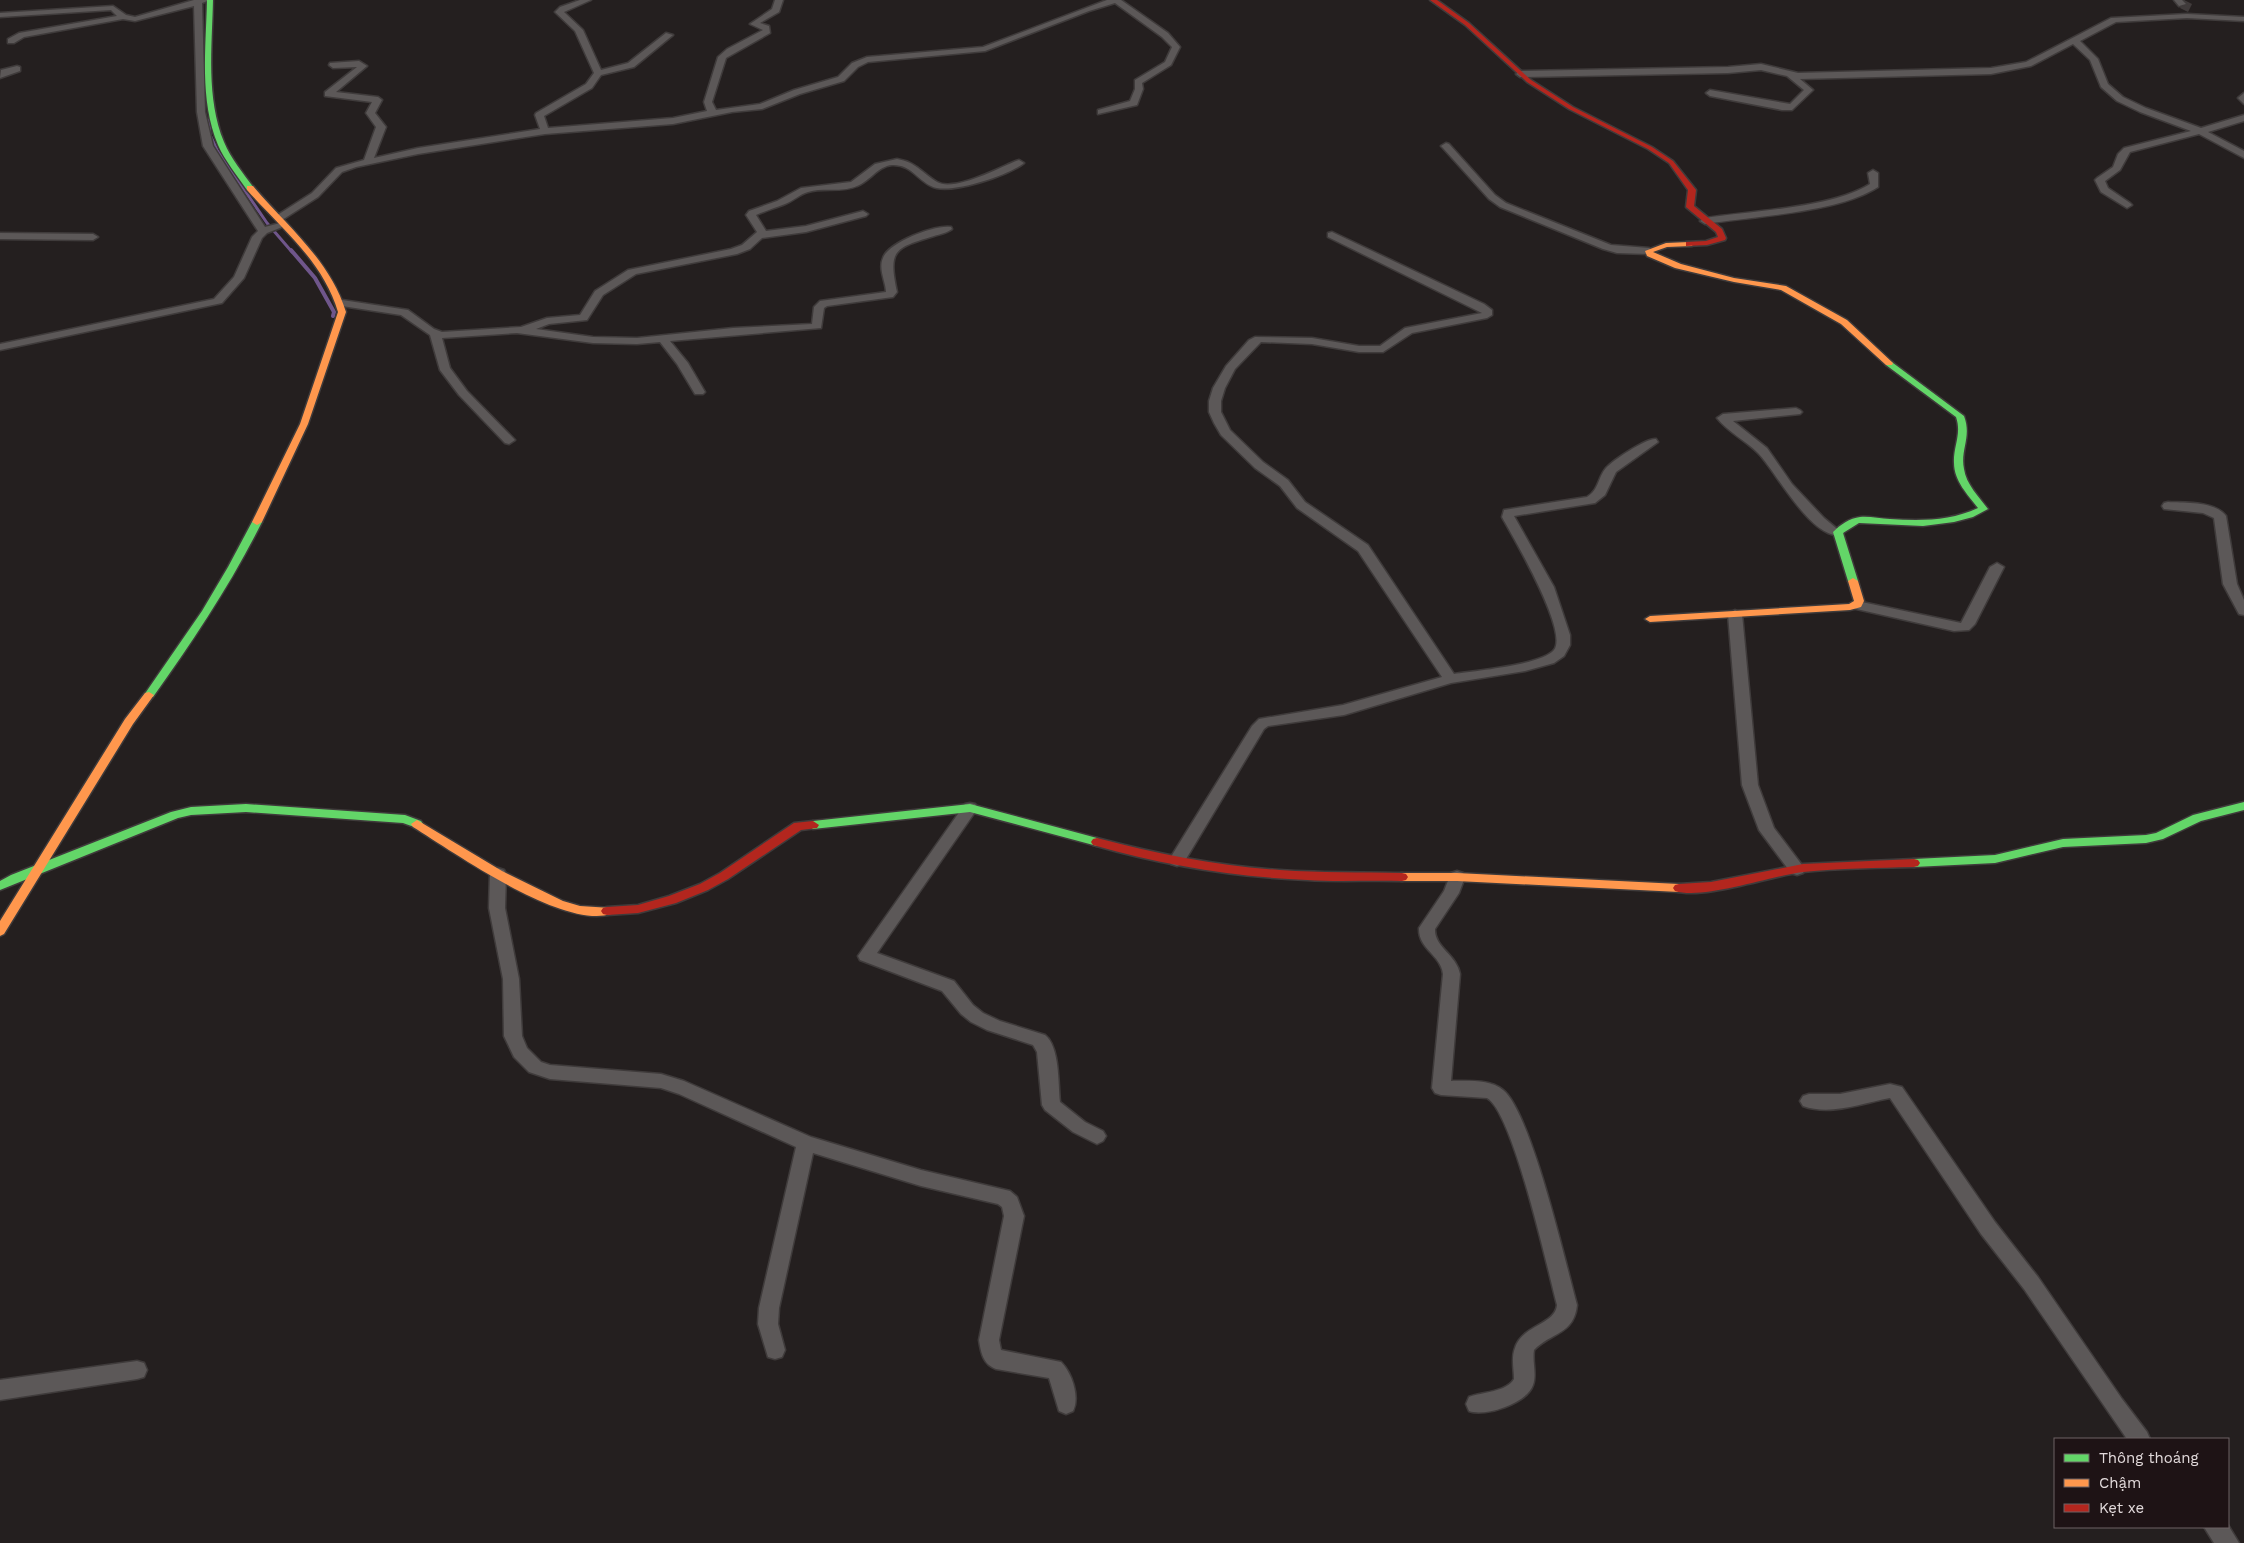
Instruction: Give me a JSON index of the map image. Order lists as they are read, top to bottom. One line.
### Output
{"legend":["Thông thoáng","Chậm","Kẹt xe"]}
